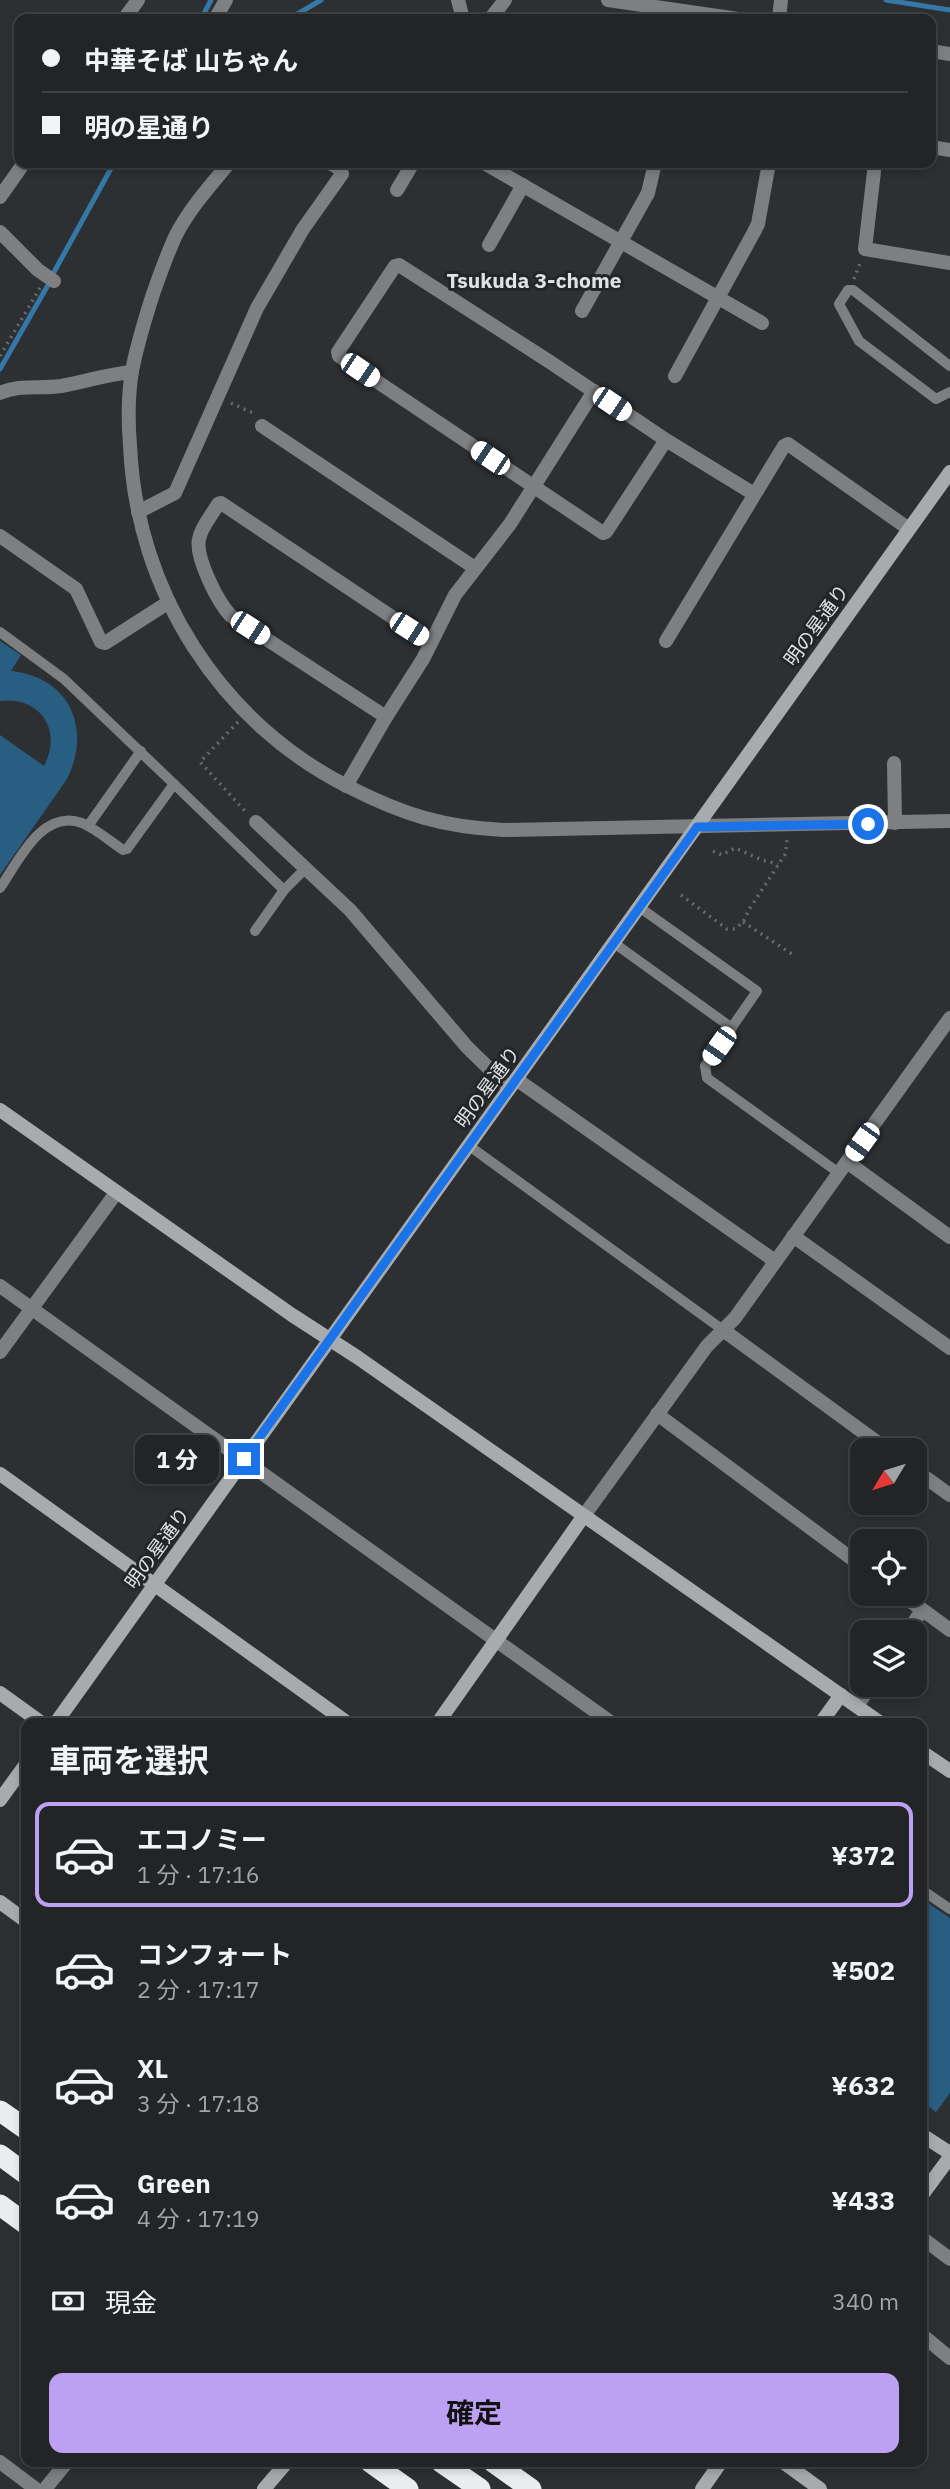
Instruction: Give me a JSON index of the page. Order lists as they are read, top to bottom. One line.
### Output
{"streets":{"street":["明の星通り"]},"districts":["Tsukuda 3-chome"],"north":"bottom left","page":{"banner":["中華そば 山ちゃん","明の星通り"],"bubble":"1 分","heading":"車両を選択","list":[{"name":"エコノミー","note":"1 分 · 17:16","value":"¥372"},{"name":"コンフォート","note":"2 分 · 17:17","value":"¥502"},{"name":"XL","note":"3 分 · 17:18","value":"¥632"},{"name":"Green","note":"4 分 · 17:19","value":"¥433"}],"pay":["現金","340 m"],"buttons":"確定"}}
